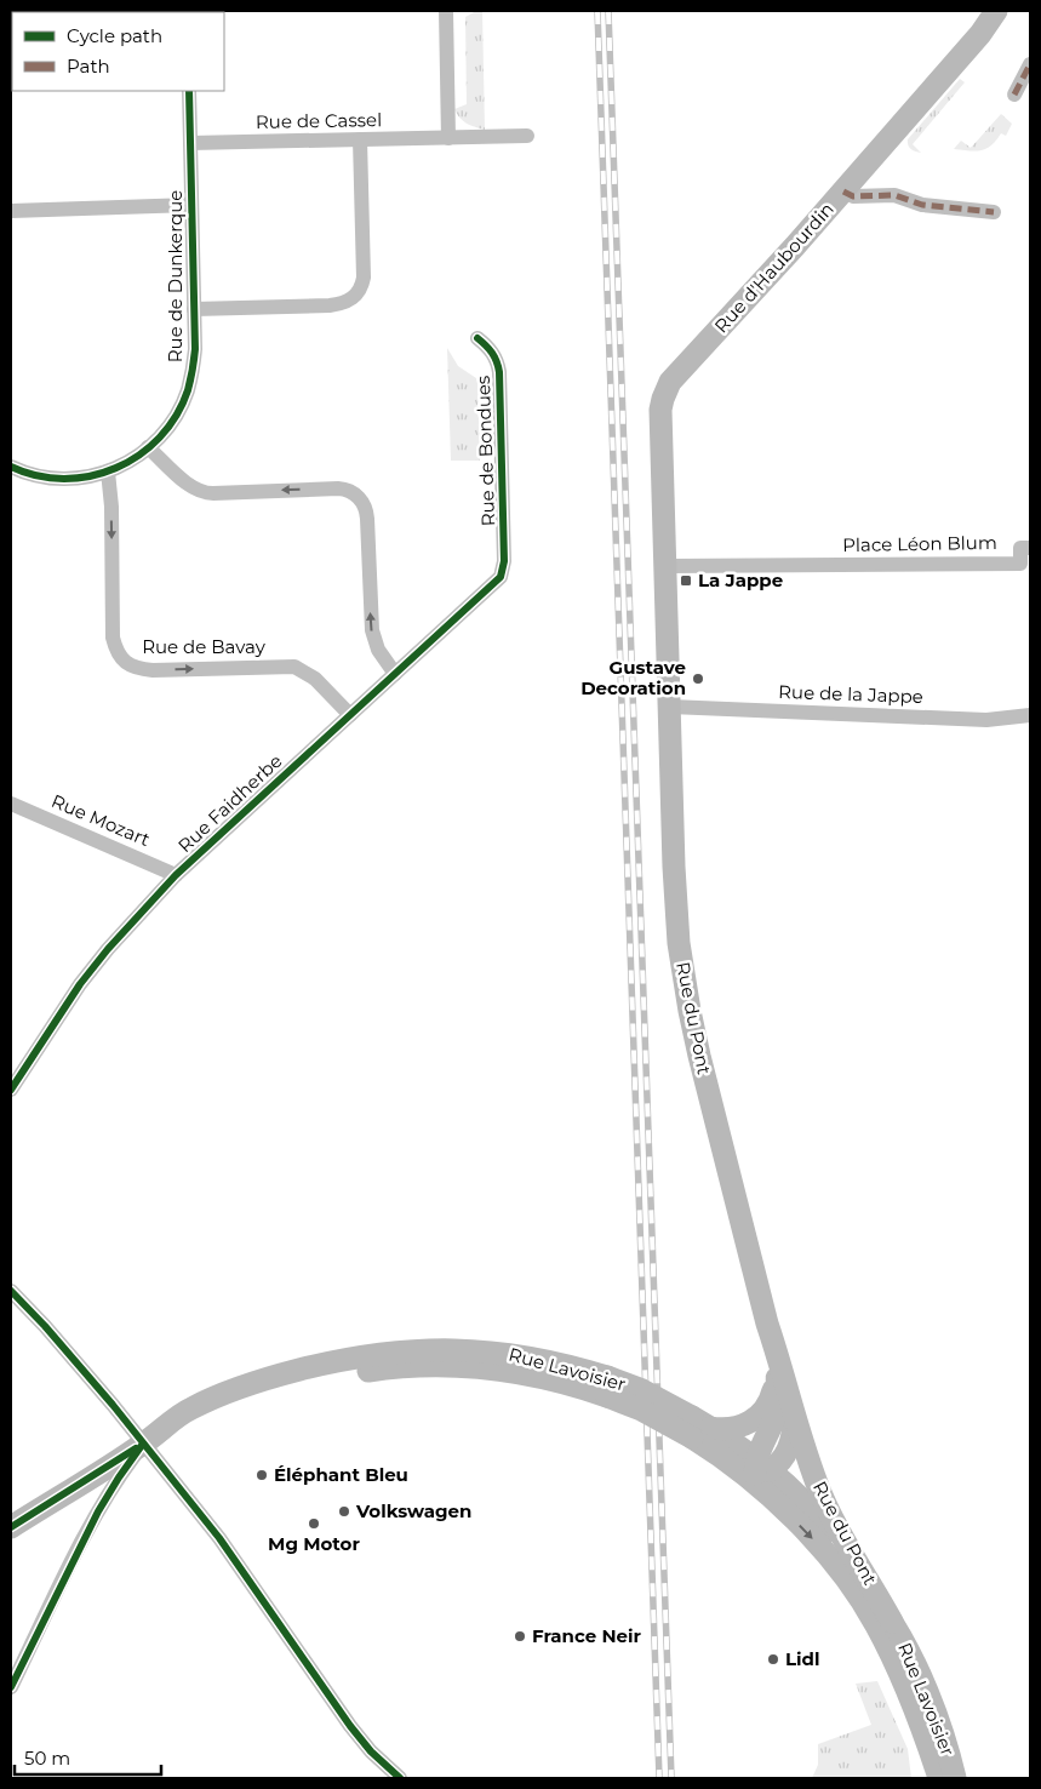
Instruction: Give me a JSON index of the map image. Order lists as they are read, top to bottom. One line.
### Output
{"streets":{"main road":["Rue d'Haubourdin","Rue du Pont","Rue Lavoisier"],"street":["Rue de Cassel","Rue de Dunkerque","Rue de Bondues","Place Léon Blum","Rue de Bavay","Rue de la Jappe","Rue Faidherbe","Rue Mozart"]},"crossings":[["Rue de Cassel","Rue de Dunkerque"],["Rue d'Haubourdin","Place Léon Blum"],["Rue d'Haubourdin","Rue de la Jappe"],["Rue d'Haubourdin","Rue du Pont"],["Rue de Dunkerque","Rue de Bavay"],["Rue de Bondues","Rue Faidherbe"],["Rue de Bavay","Rue Faidherbe"],["Rue de la Jappe","Rue du Pont"],["Rue Faidherbe","Rue Mozart"],["Rue du Pont","Rue Lavoisier"]],"places":{"transit":["La Jappe"],"other":["Gustave Decoration","Éléphant Bleu","Volkswagen","Mg Motor","France Neir","Lidl"]},"legend":["Cycle path","Path"],"scale_bar":"50 m"}
